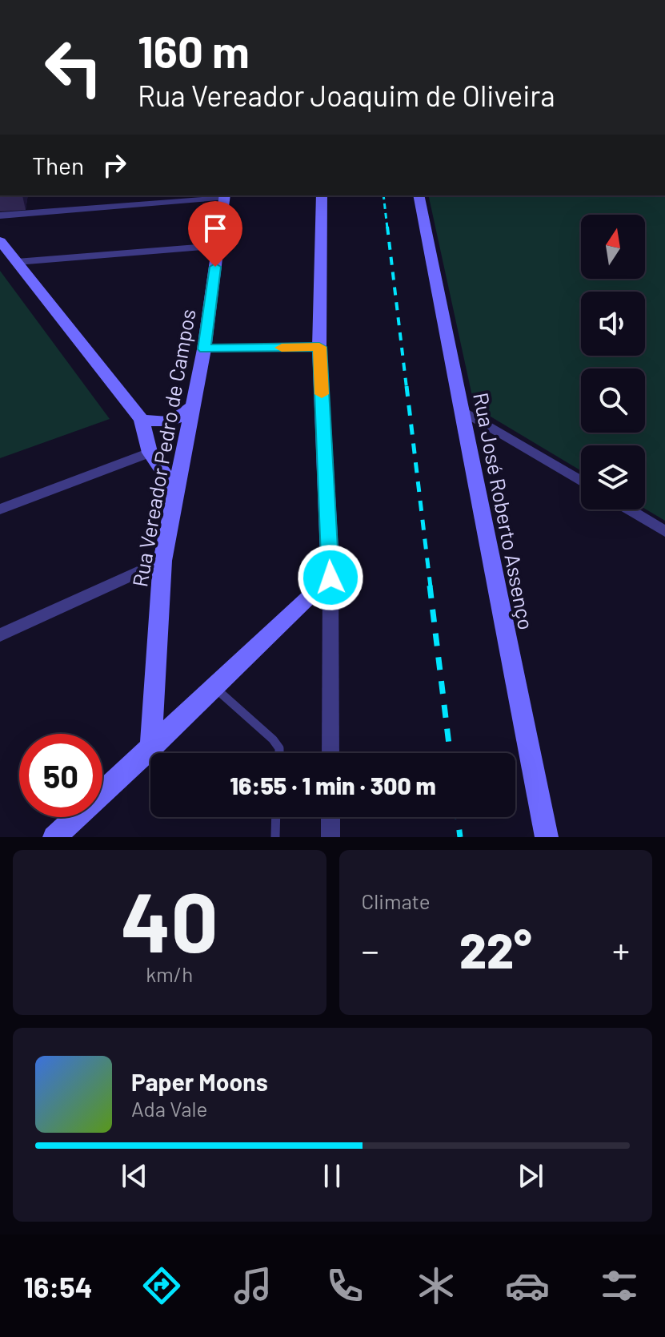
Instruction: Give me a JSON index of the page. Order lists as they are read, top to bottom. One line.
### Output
{"streets":{"main road":["Rua Vereador Pedro de Campos","Rua José Roberto Assenço"]},"north":"top","page":{"turn":["160 m","Rua Vereador Joaquim de Oliveira"],"then":"Then","limit":"50","trip":"16:55 · 1 min · 300 m","tile":[["40","km/h"],"Climate"],"heat":["−","22°","+"],"song":["Paper Moons","Ada Vale"],"tabs":"16:54"}}
